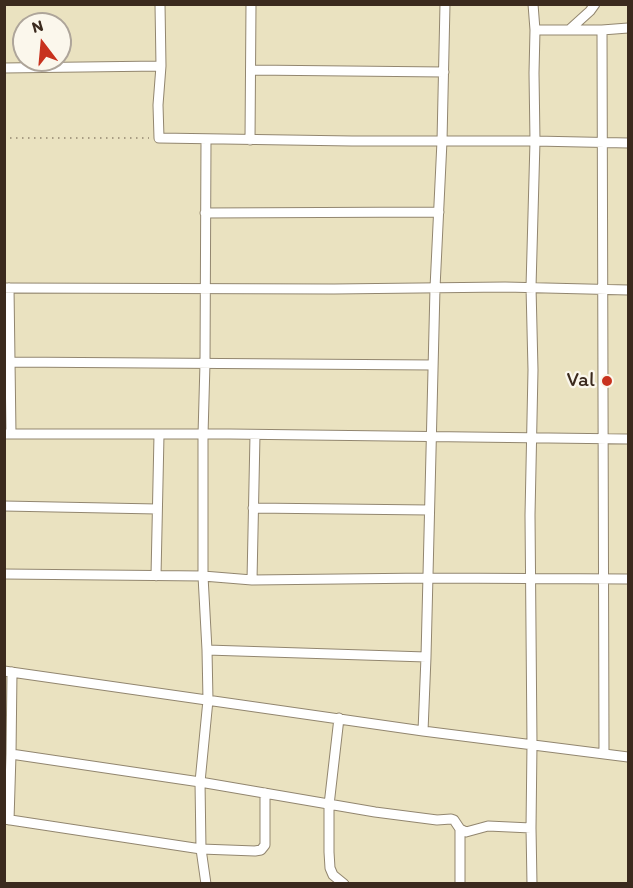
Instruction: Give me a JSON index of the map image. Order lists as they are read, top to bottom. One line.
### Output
{"places":["Val"],"north":"top"}
